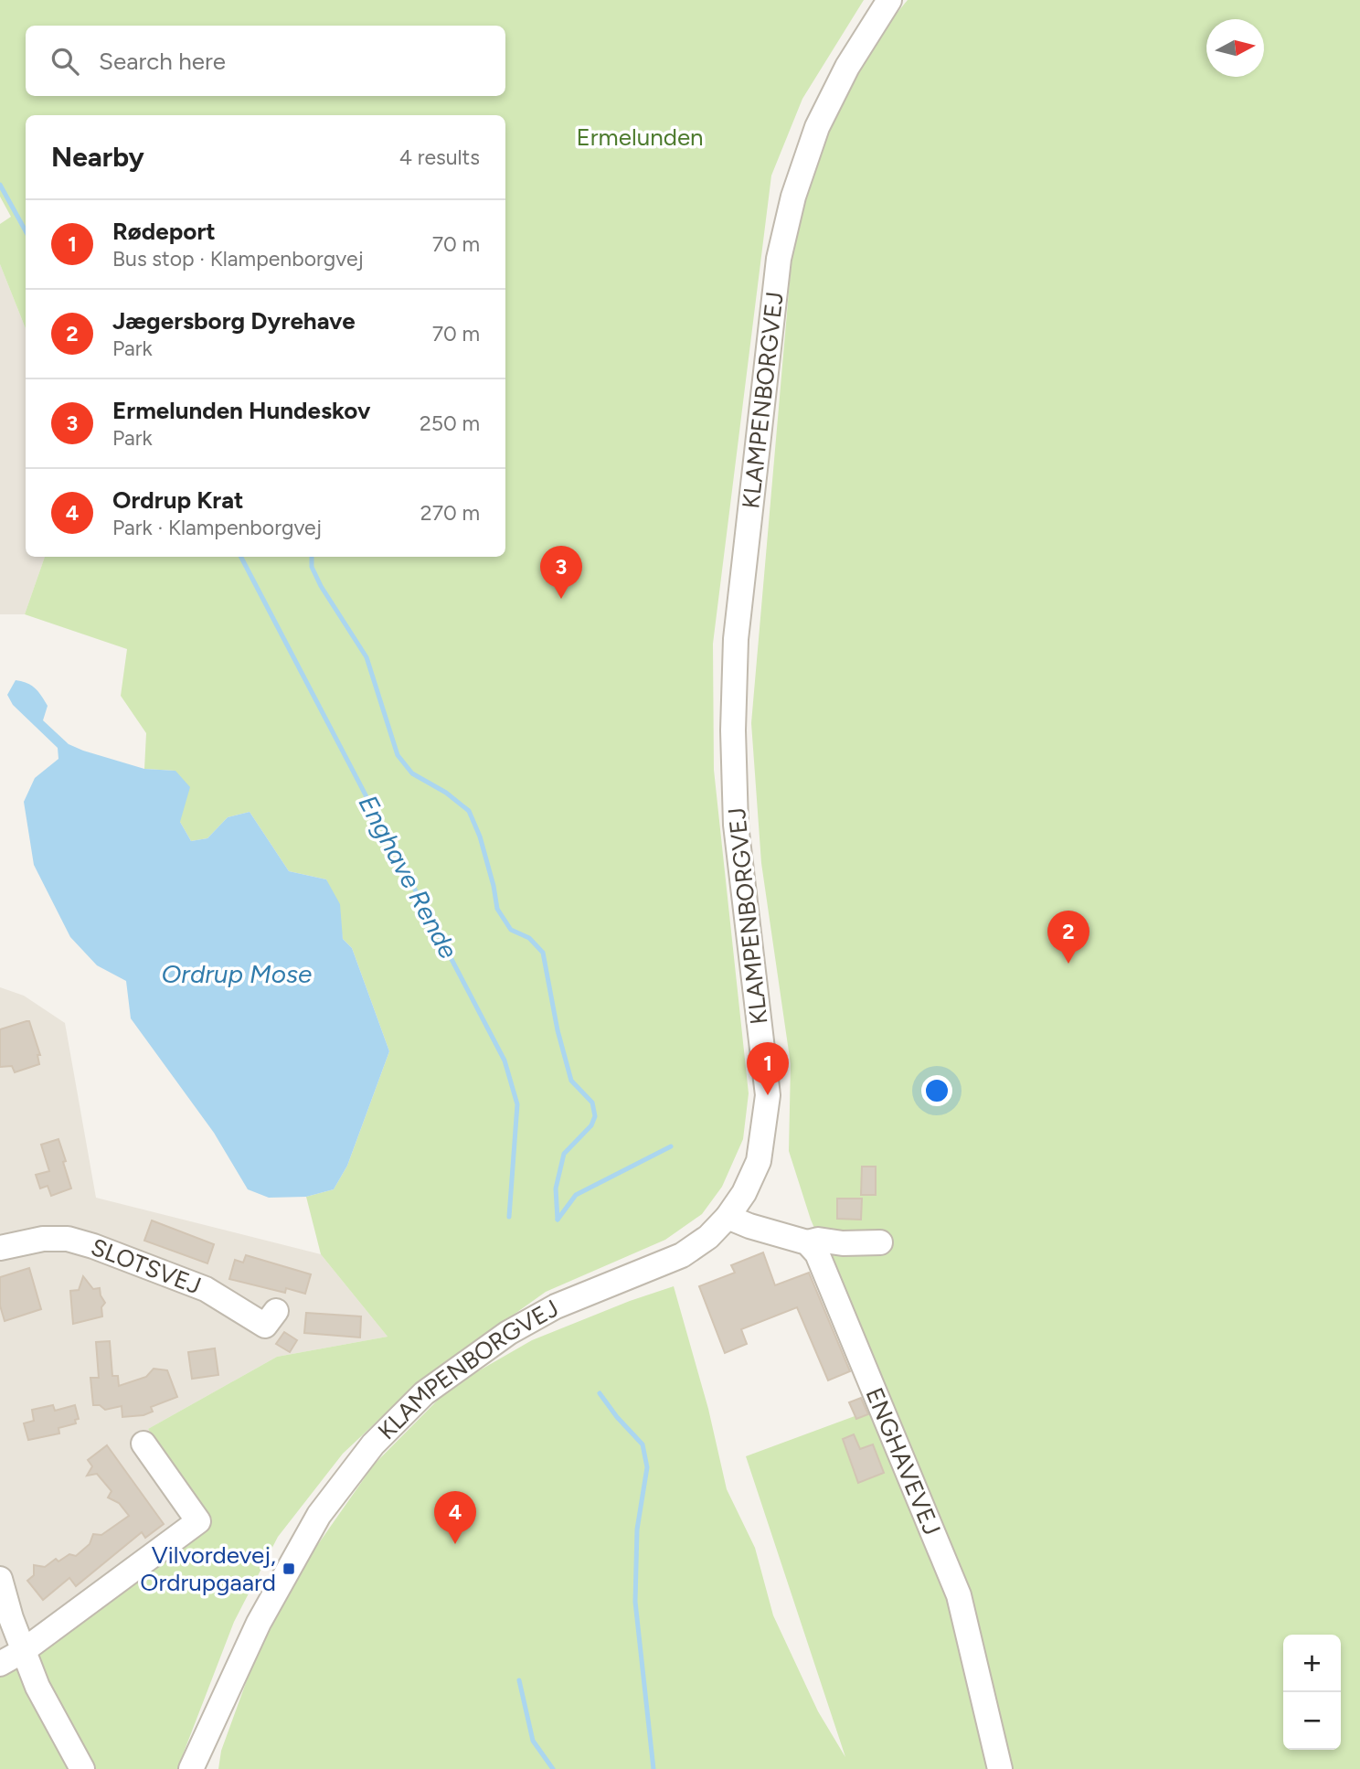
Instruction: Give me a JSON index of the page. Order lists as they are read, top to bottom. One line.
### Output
{"streets":{"street":["KLAMPENBORGVEJ","SLOTSVEJ","ENGHAVEVEJ"]},"water":["Enghave Rende","Ordrup Mose"],"parks":["Ermelunden"],"places":{"transit":["Vilvordevej, Ordrupgaard"]},"north":"right","page":{"search":"Search here","heading":["Nearby","4 results"],"list":[{"mark":"1","name":"Rødeport","note":"Bus stop · Klampenborgvej","value":"70 m"},{"mark":"2","name":"Jægersborg Dyrehave","note":"Park","value":"70 m"},{"mark":"3","name":"Ermelunden Hundeskov","note":"Park","value":"250 m"},{"mark":"4","name":"Ordrup Krat","note":"Park · Klampenborgvej","value":"270 m"}],"pins":["3","2","1","4"],"map_buttons":["+","−"]}}
